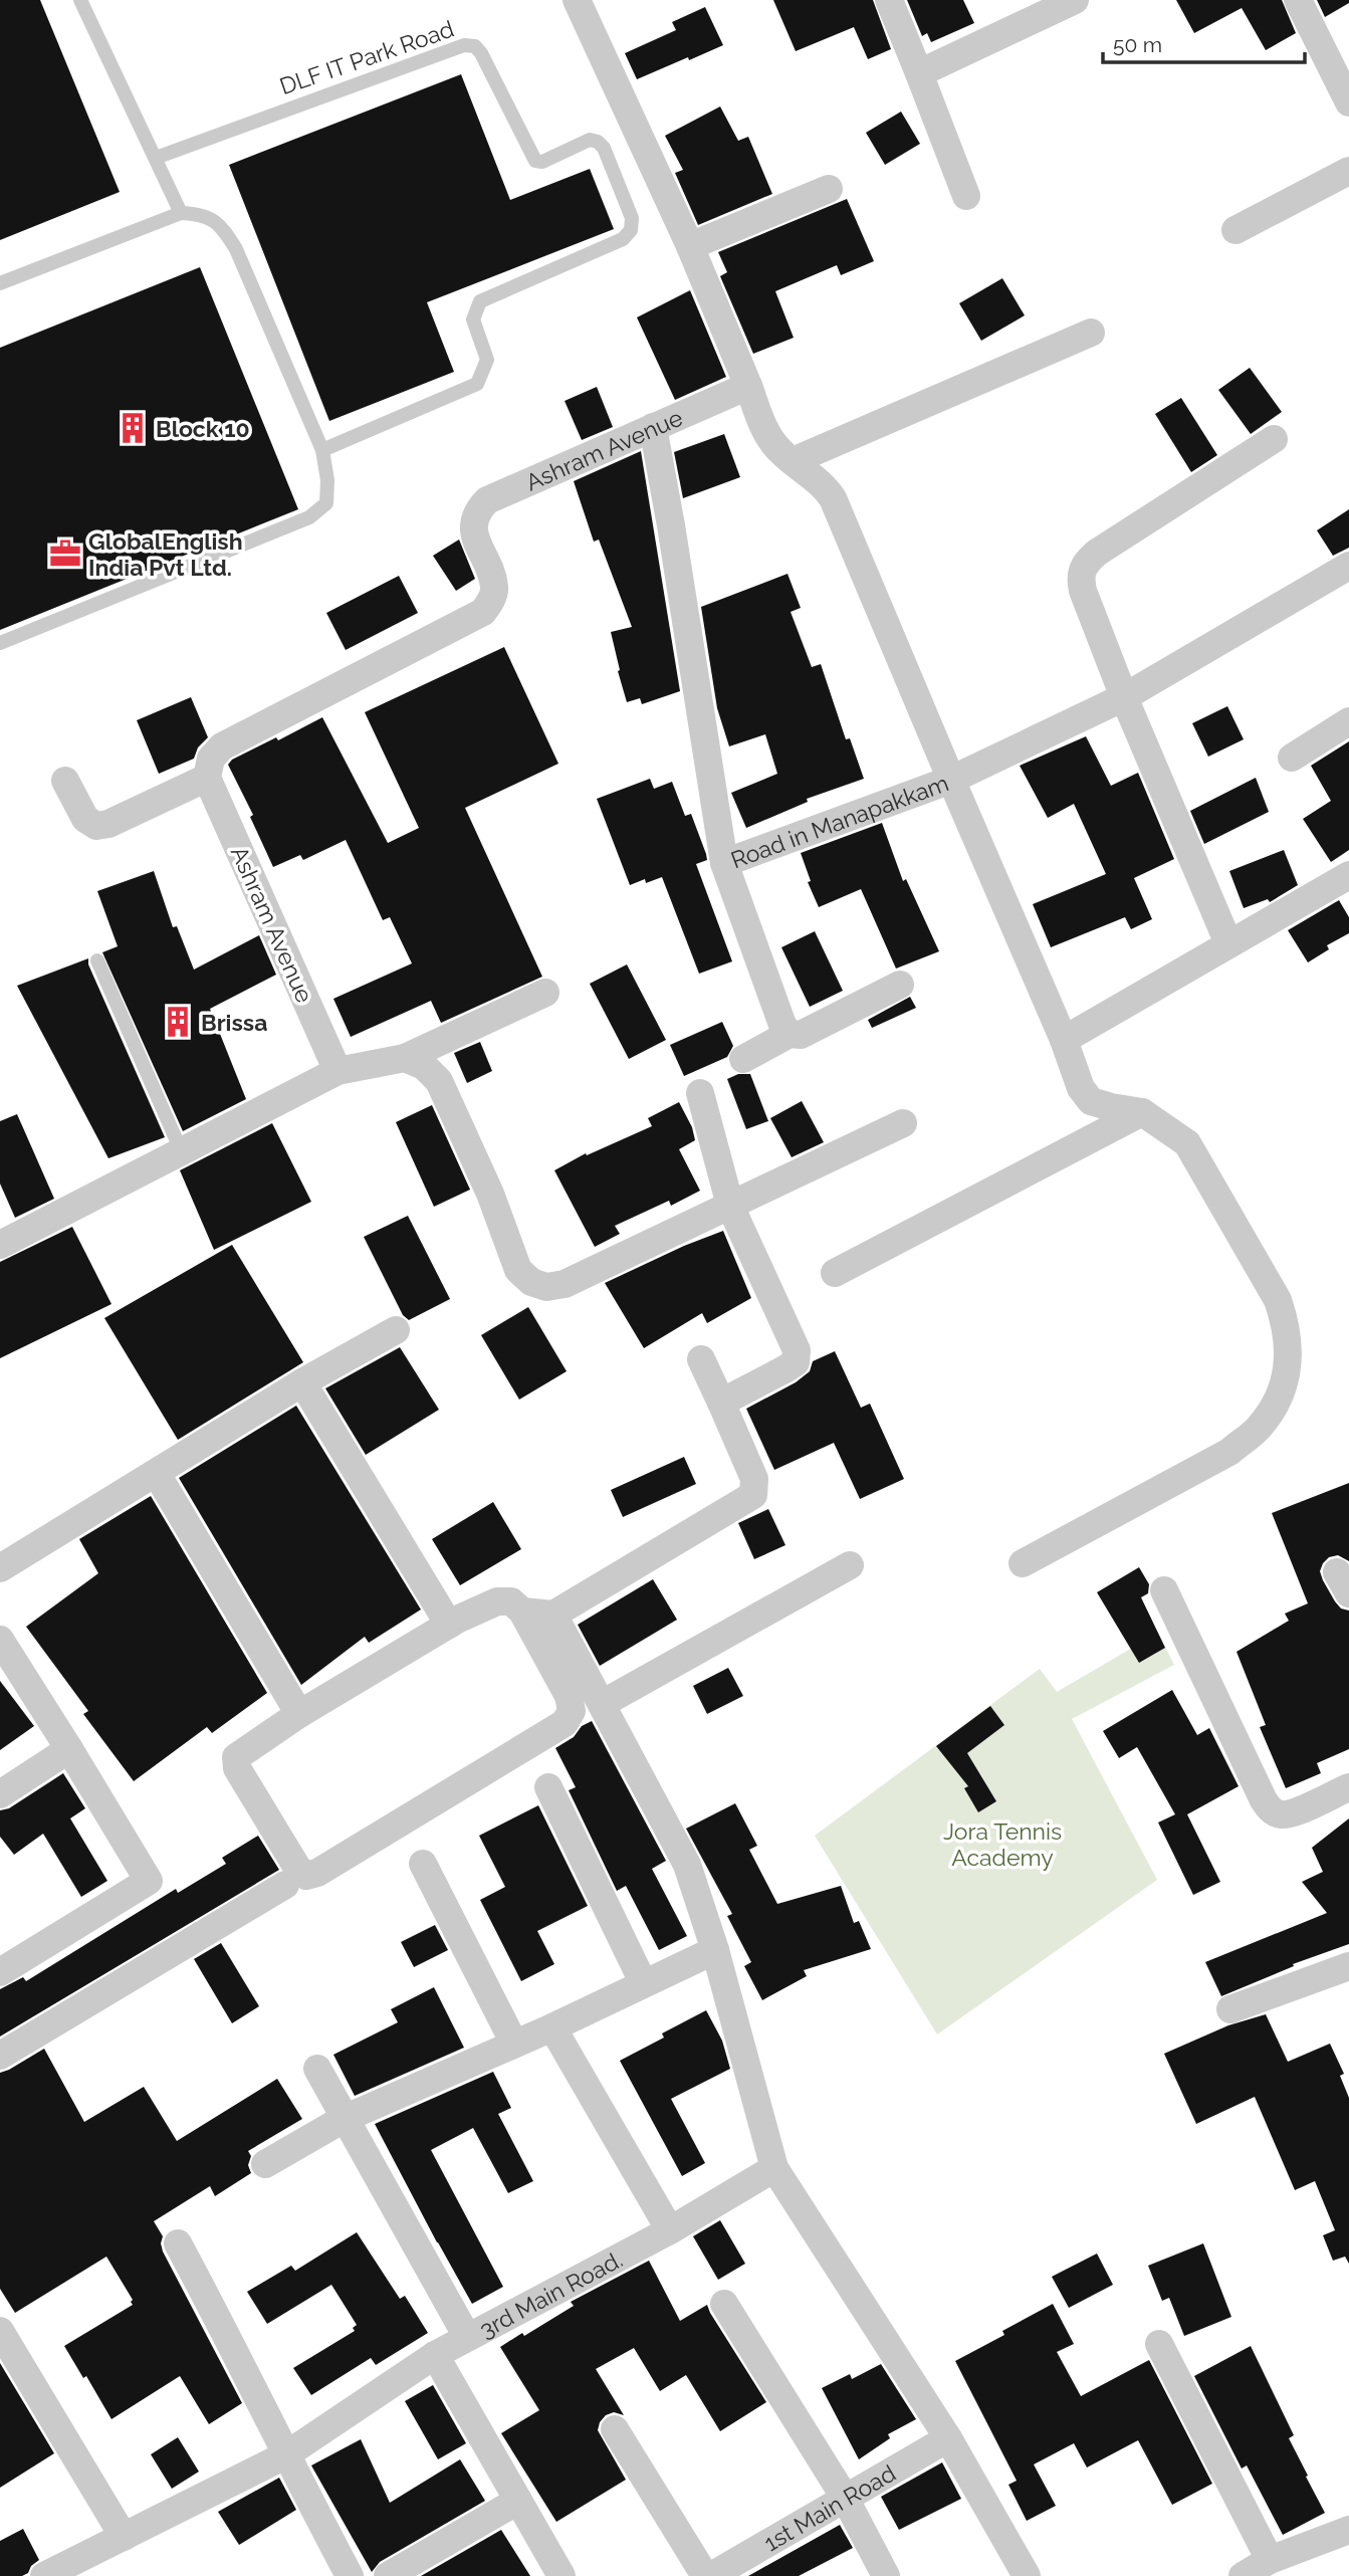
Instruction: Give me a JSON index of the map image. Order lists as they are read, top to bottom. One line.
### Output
{"streets":{"street":["Ashram Avenue","Road in Manapakkam","3rd Main Road.","1st Main Road"],"lane":["DLF IT Park Road"]},"crossings":[["Ashram Avenue","Road in Manapakkam"]],"parks":["Jora Tennis Academy"],"places":{"building":["Block 10","Brissa"],"office":["GlobalEnglish India Pvt Ltd."]},"scale_bar":"50 m"}
